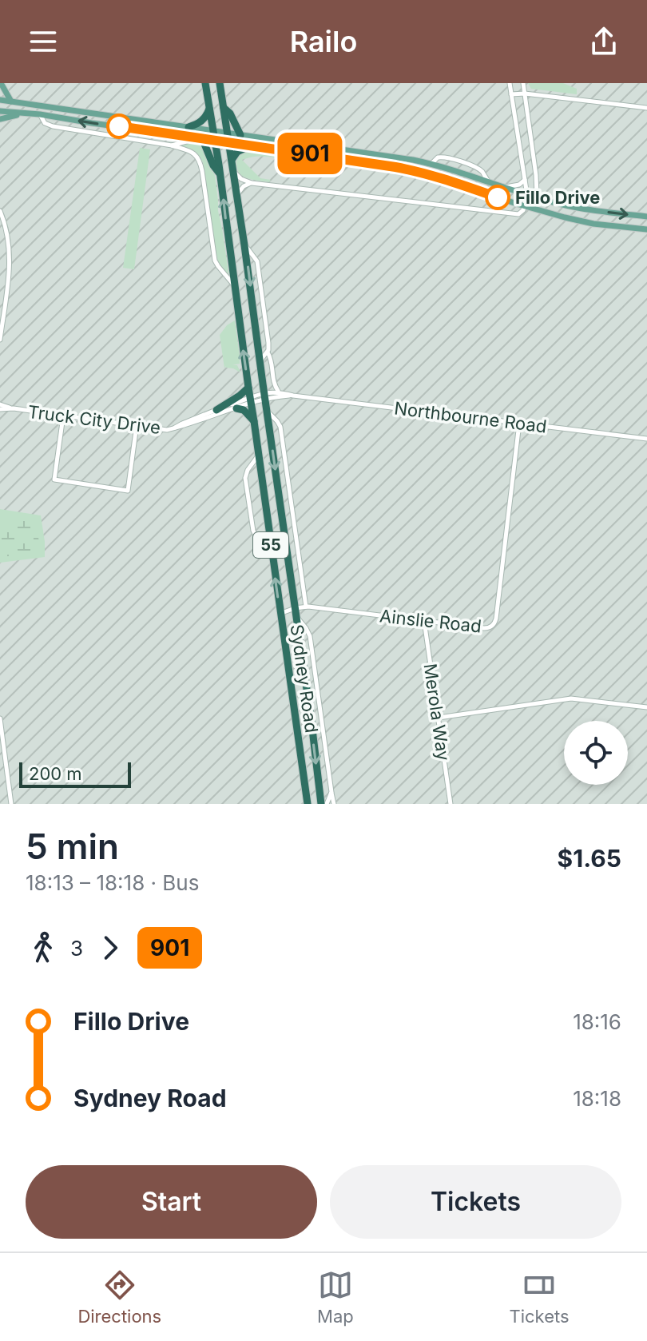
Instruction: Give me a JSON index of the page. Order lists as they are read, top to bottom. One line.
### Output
{"streets":{"highway":["55","Sydney Road"],"street":["Northbourne Road","Truck City Drive","Ainslie Road","Merola Way"]},"crossings":[["Northbourne Road","Truck City Drive"],["Northbourne Road","Ainslie Road"],["Northbourne Road","Sydney Road"],["Truck City Drive","Sydney Road"],["55","Sydney Road"],["Ainslie Road","Sydney Road"],["Ainslie Road","Merola Way"]],"places":["Fillo Drive"],"lines":["bus line 901"],"scale_bar":"200 m","page":{"header":"Railo","on_map":"901","scale":"200 m","heading":["5 min","18:13 – 18:18 · Bus","$1.65"],"legs":["3","901"],"list":[{"name":"Fillo Drive","value":"18:16"},{"name":"Sydney Road","value":"18:18"}],"buttons":["Start","Tickets"],"tabs":["Directions","Map","Tickets"]}}
